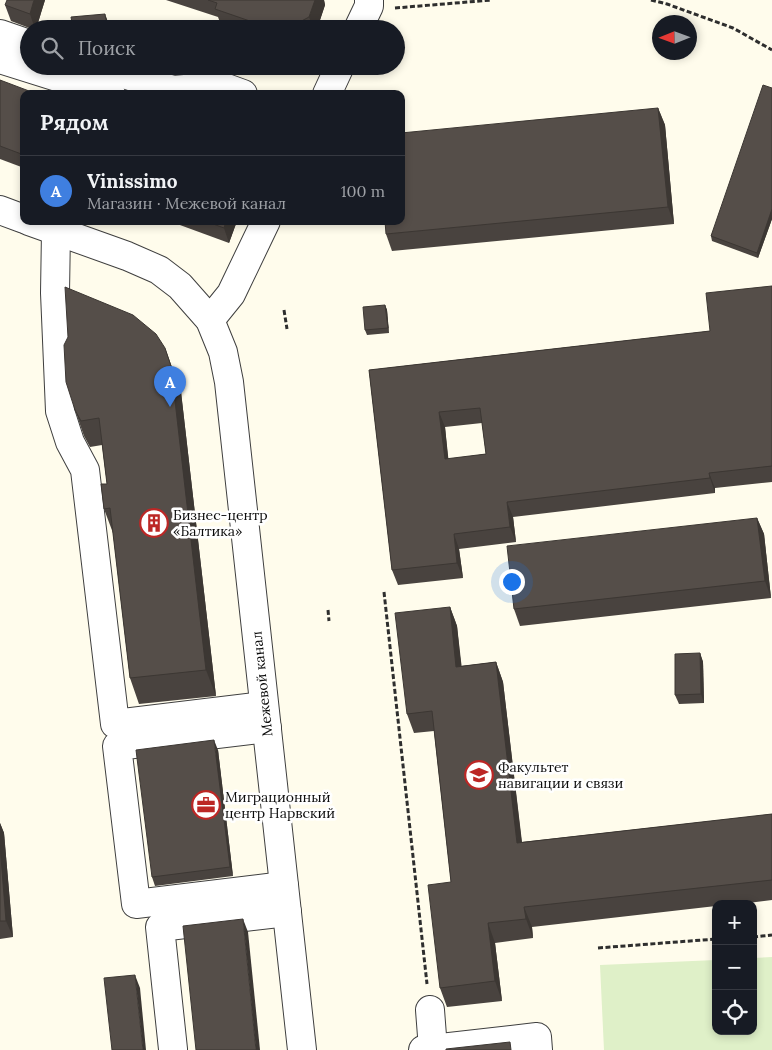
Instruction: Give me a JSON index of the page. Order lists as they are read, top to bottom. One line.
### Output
{"streets":{"street":["Межевой канал"]},"places":{"building":["Бизнес-центр «Балтика»"],"school or university":["Факультет навигации и связи"],"office":["Миграционный центр Нарвский"]},"north":"left","page":{"search":"Поиск","heading":"Рядом","list":[{"mark":"A","name":"Vinissimo","note":"Магазин · Межевой канал","value":"100 m"}],"pins":"A","map_buttons":["+","−"]}}
